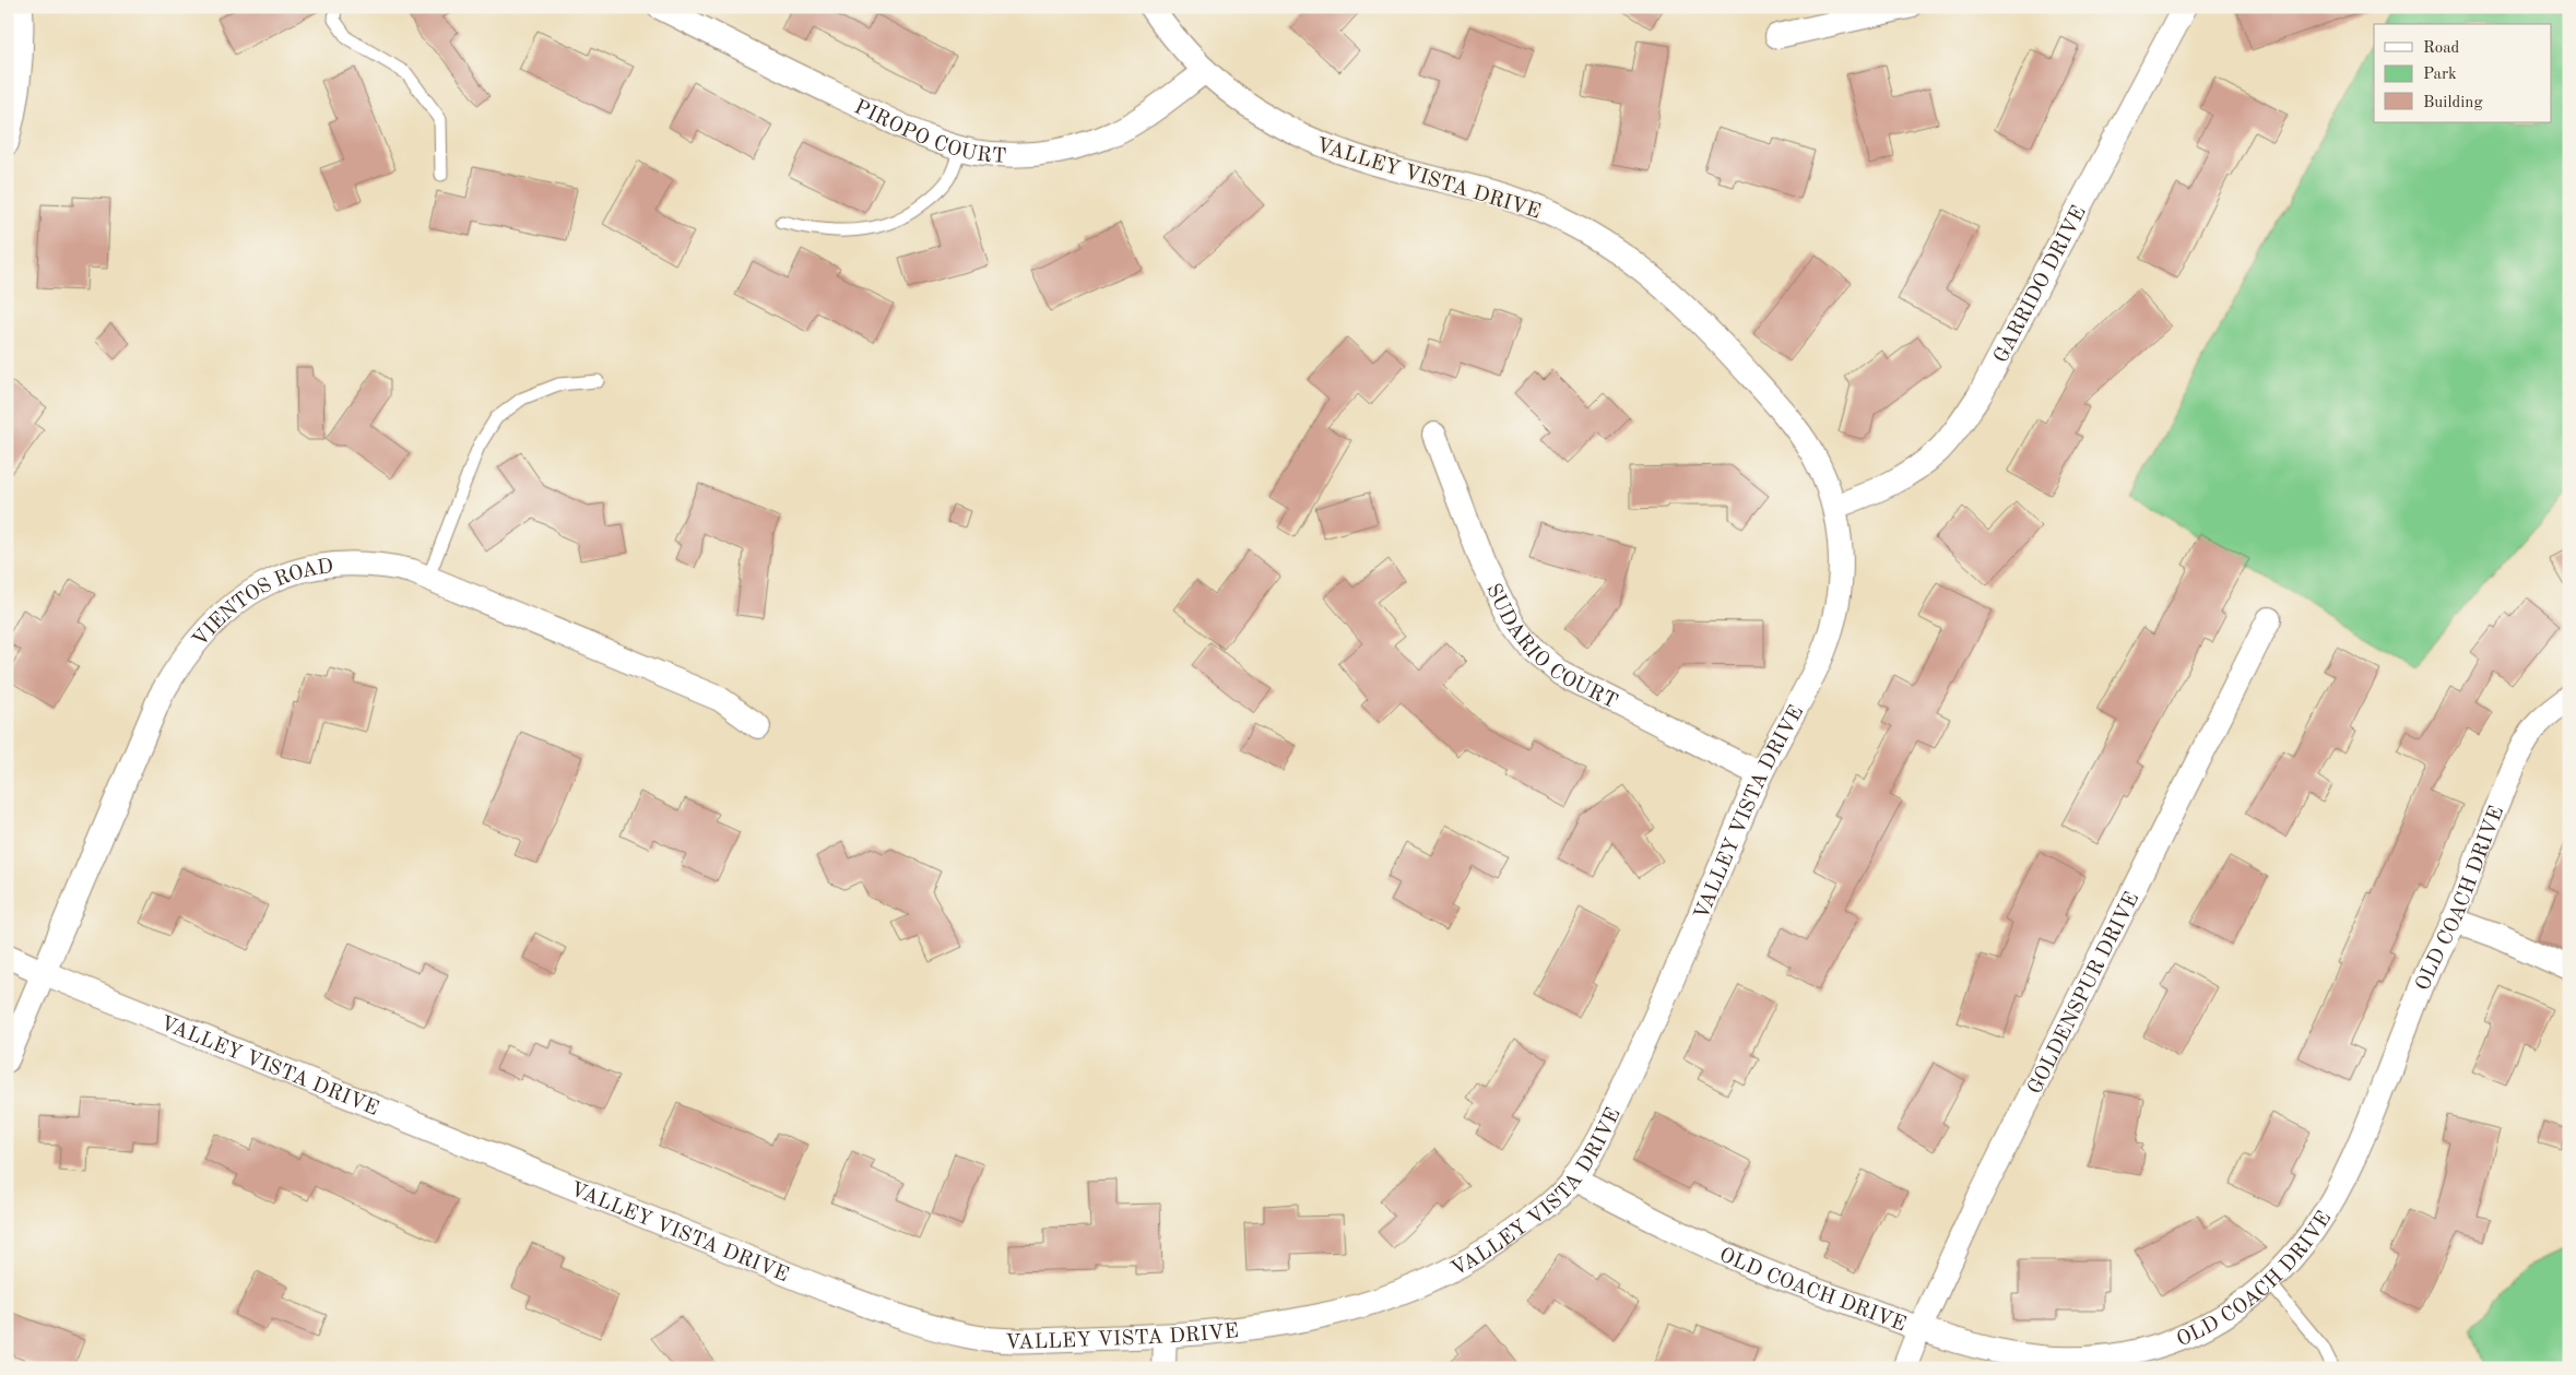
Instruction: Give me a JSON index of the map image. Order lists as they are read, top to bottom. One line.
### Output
{"streets":{"street":["PIROPO COURT","VALLEY VISTA DRIVE","GARRIDO DRIVE","VIENTOS ROAD","SUDARIO COURT","OLD COACH DRIVE","GOLDENSPUR DRIVE"]},"crossings":[["PIROPO COURT","VALLEY VISTA DRIVE"],["VALLEY VISTA DRIVE","GARRIDO DRIVE"],["VALLEY VISTA DRIVE","VIENTOS ROAD"],["VALLEY VISTA DRIVE","SUDARIO COURT"],["VALLEY VISTA DRIVE","OLD COACH DRIVE"],["OLD COACH DRIVE","GOLDENSPUR DRIVE"]],"legend":["Road","Park","Building"]}
